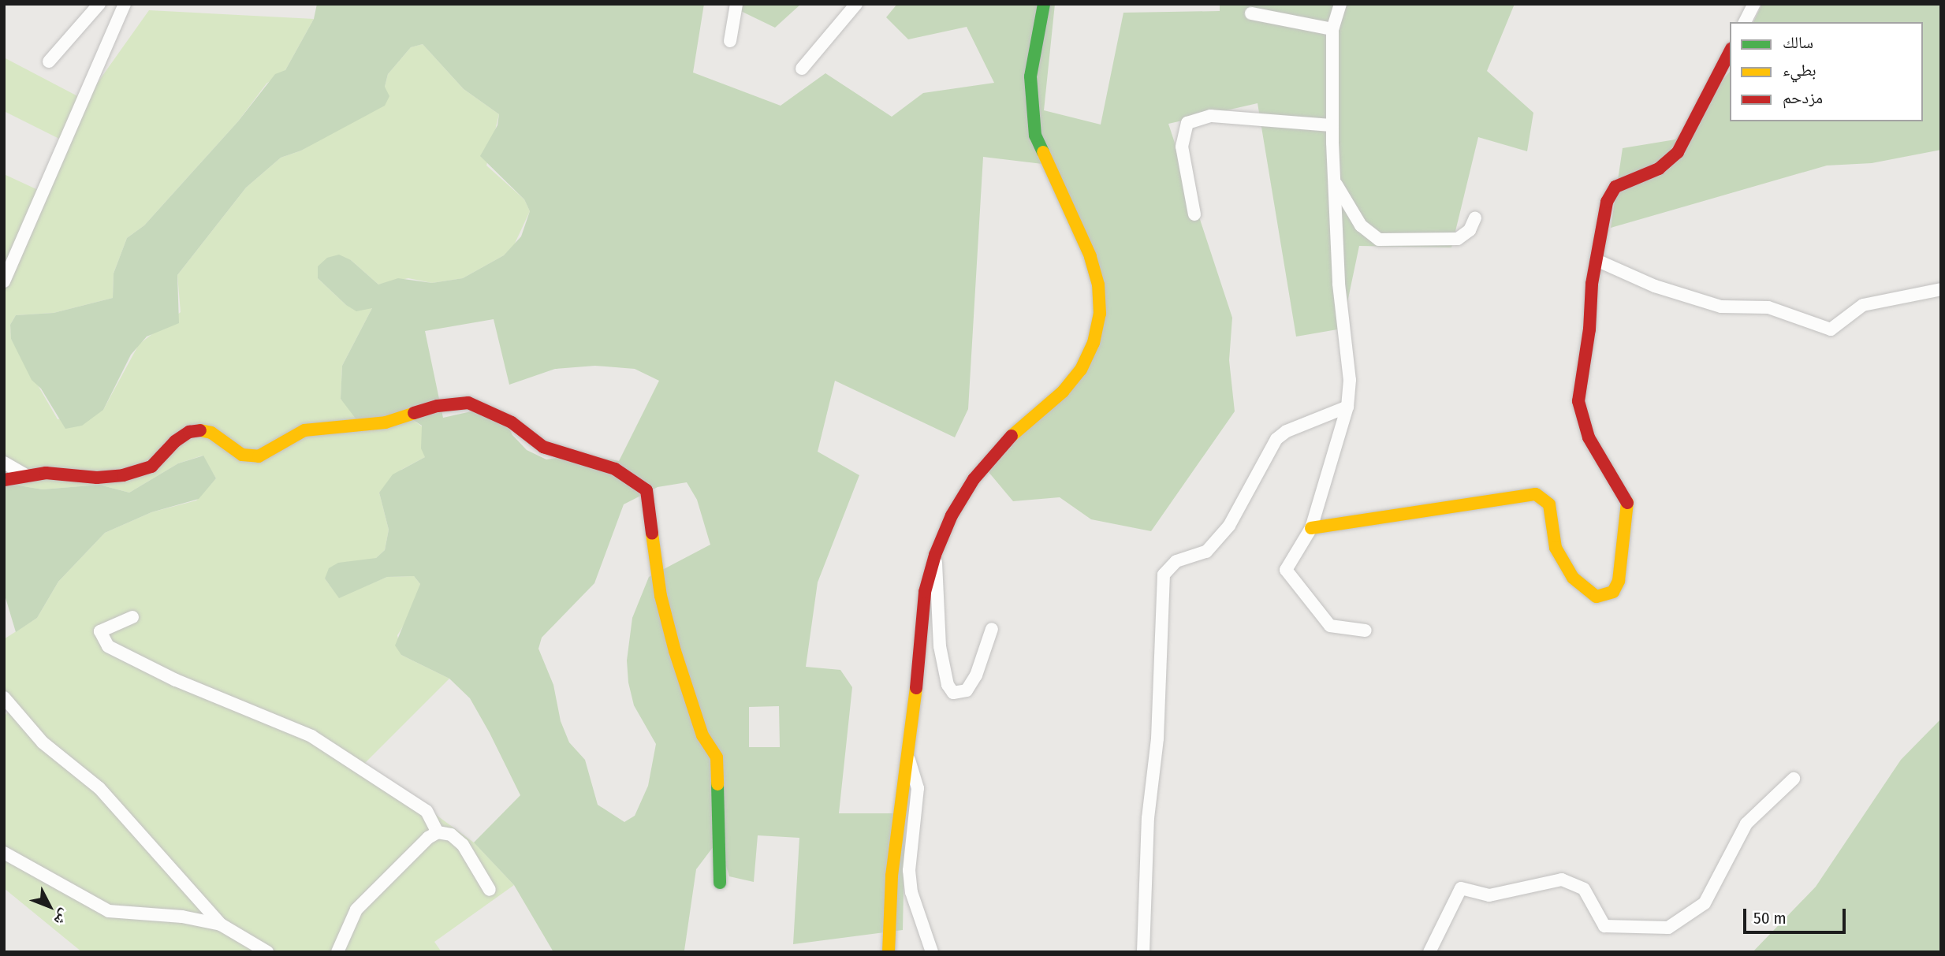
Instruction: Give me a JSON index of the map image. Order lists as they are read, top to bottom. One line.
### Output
{"legend":["سالك","بطيء","مزدحم"],"scale_bar":"50 m","north":"bottom right"}
